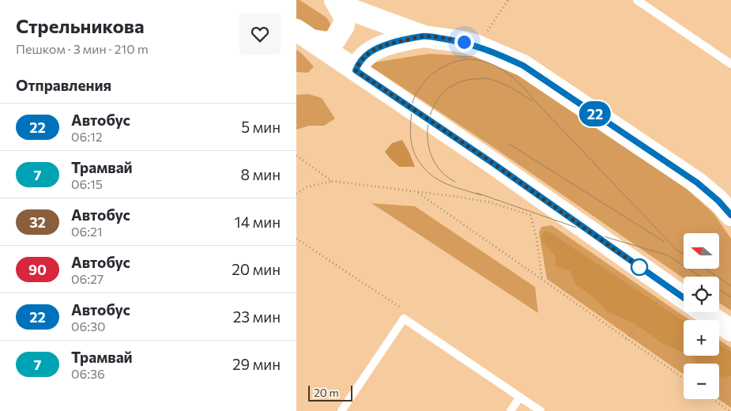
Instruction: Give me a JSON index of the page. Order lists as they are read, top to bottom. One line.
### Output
{"lines":["bus line 22"],"scale_bar":"20 m","north":"left","page":{"heading":[["Стрельникова","Пешком · 3 мин · 210 m"],"Отправления"],"on_map":"22","list":[{"mark":"22","name":"Автобус","note":"06:12","value":"5 мин"},{"mark":"7","name":"Трамвай","note":"06:15","value":"8 мин"},{"mark":"32","name":"Автобус","note":"06:21","value":"14 мин"},{"mark":"90","name":"Автобус","note":"06:27","value":"20 мин"},{"mark":"22","name":"Автобус","note":"06:30","value":"23 мин"},{"mark":"7","name":"Трамвай","note":"06:36","value":"29 мин"}],"map_buttons":["+","−"],"scale":"20 m"}}
